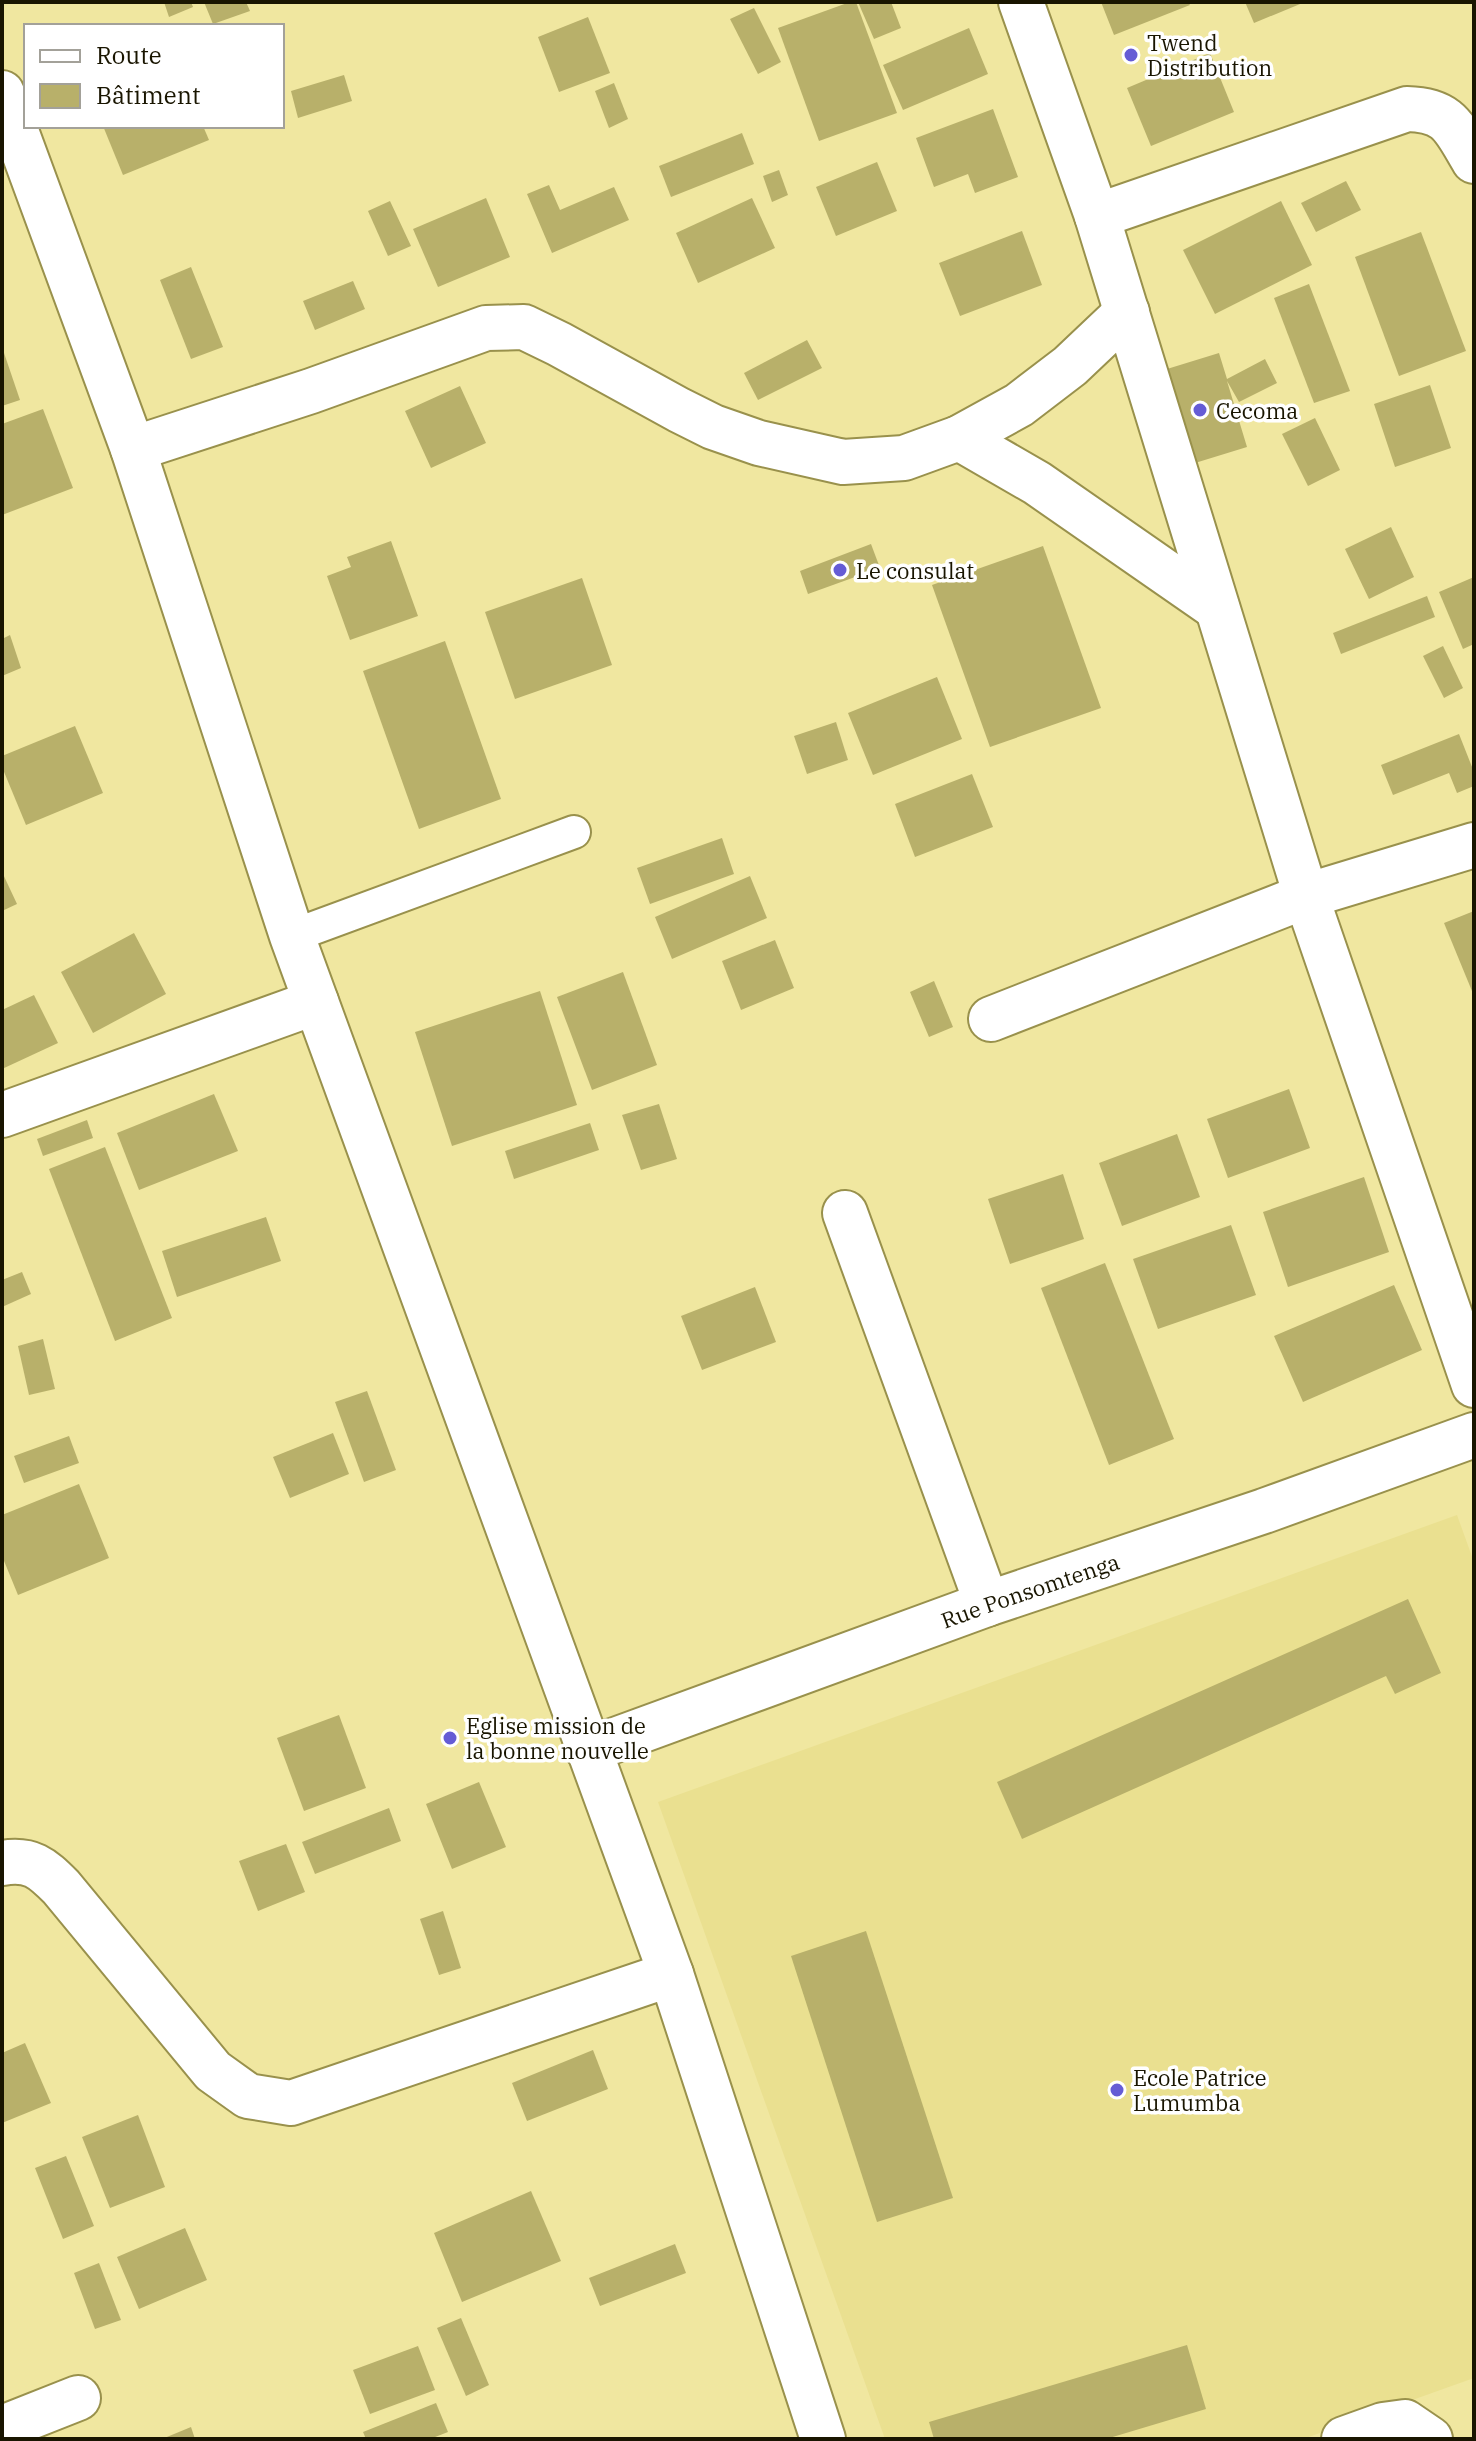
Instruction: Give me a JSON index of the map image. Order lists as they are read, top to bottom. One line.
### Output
{"streets":{"street":["Rue Ponsomtenga"]},"places":["Twend Distribution","Cecoma","Le consulat","Eglise mission de la bonne nouvelle","Ecole Patrice Lumumba"],"legend":["Route","Bâtiment"]}
